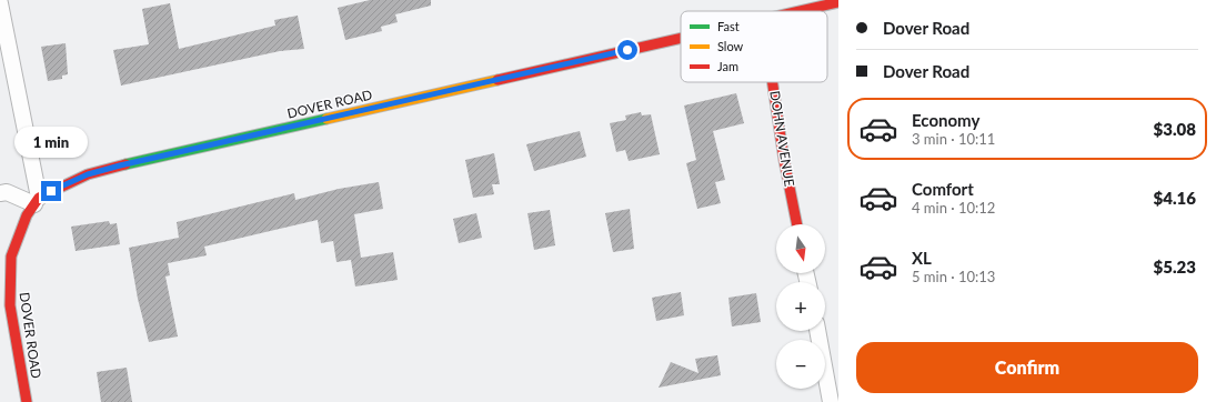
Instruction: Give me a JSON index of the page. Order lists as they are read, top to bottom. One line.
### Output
{"streets":{"street":["DOVER ROAD","DOHN AVENUE"]},"legend":["Fast","Slow","Jam"],"north":"bottom","page":{"banner":["Dover Road","Dover Road"],"list":[{"name":"Economy","note":"3 min · 10:11","value":"$3.08"},{"name":"Comfort","note":"4 min · 10:12","value":"$4.16"},{"name":"XL","note":"5 min · 10:13","value":"$5.23"}],"bubble":"1 min","map_buttons":["+","−"],"buttons":"Confirm"}}
